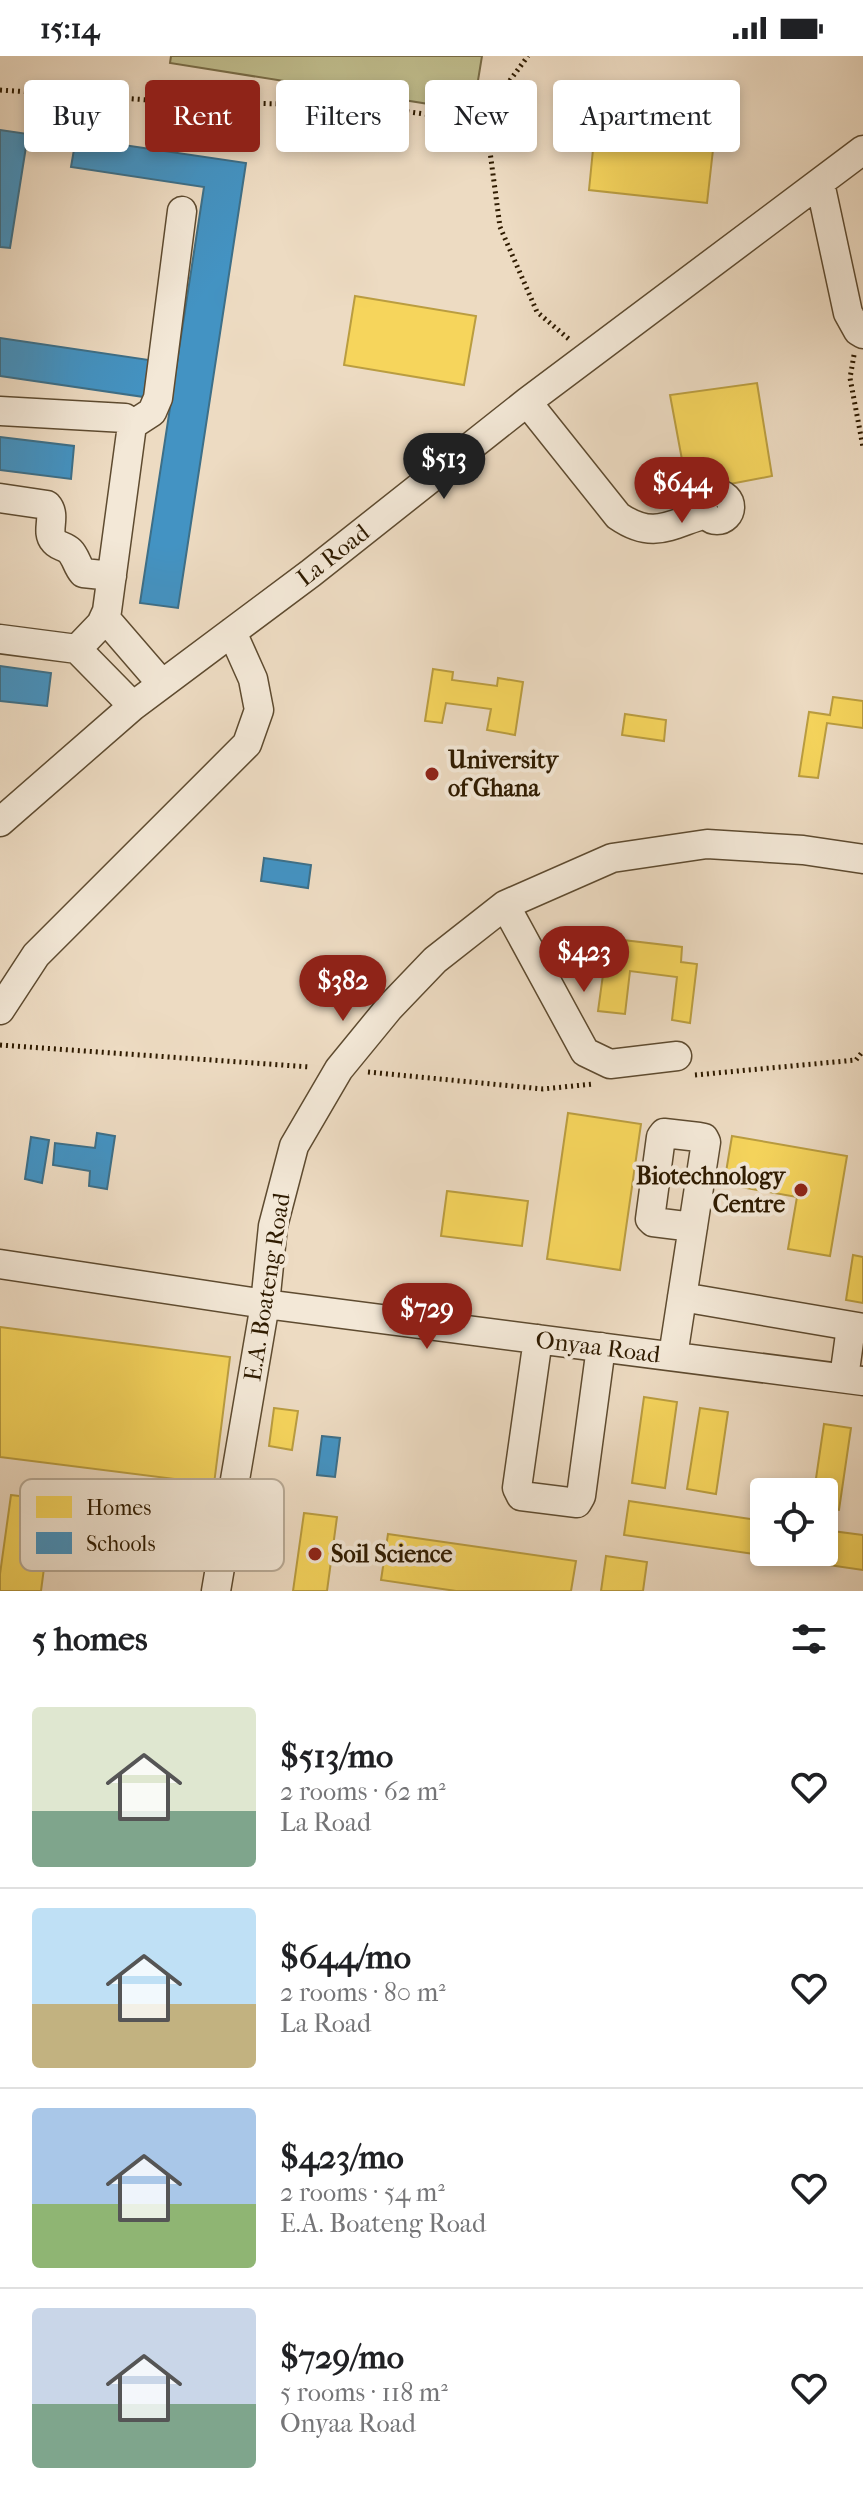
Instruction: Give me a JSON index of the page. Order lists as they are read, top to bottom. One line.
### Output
{"streets":{"street":["La Road","E.A. Boateng Road","Onyaa Road"]},"crossings":[["E.A. Boateng Road","Onyaa Road"]],"places":["University of Ghana","Biotechnology Centre","Soil Science"],"legend":["Homes","Schools"],"page":{"status":"15:14","chip":["Buy","Rent","Filters","New","Apartment"],"price":["$513","$644","$423","$382","$729"],"heading":"5 homes","list":[{"name":"$513/mo","note":"2 rooms · 62 m² · La Road"},{"name":"$644/mo","note":"2 rooms · 80 m² · La Road"},{"name":"$423/mo","note":"2 rooms · 54 m² · E.A. Boateng Road"},{"name":"$729/mo","note":"5 rooms · 118 m² · Onyaa Road"}]}}
